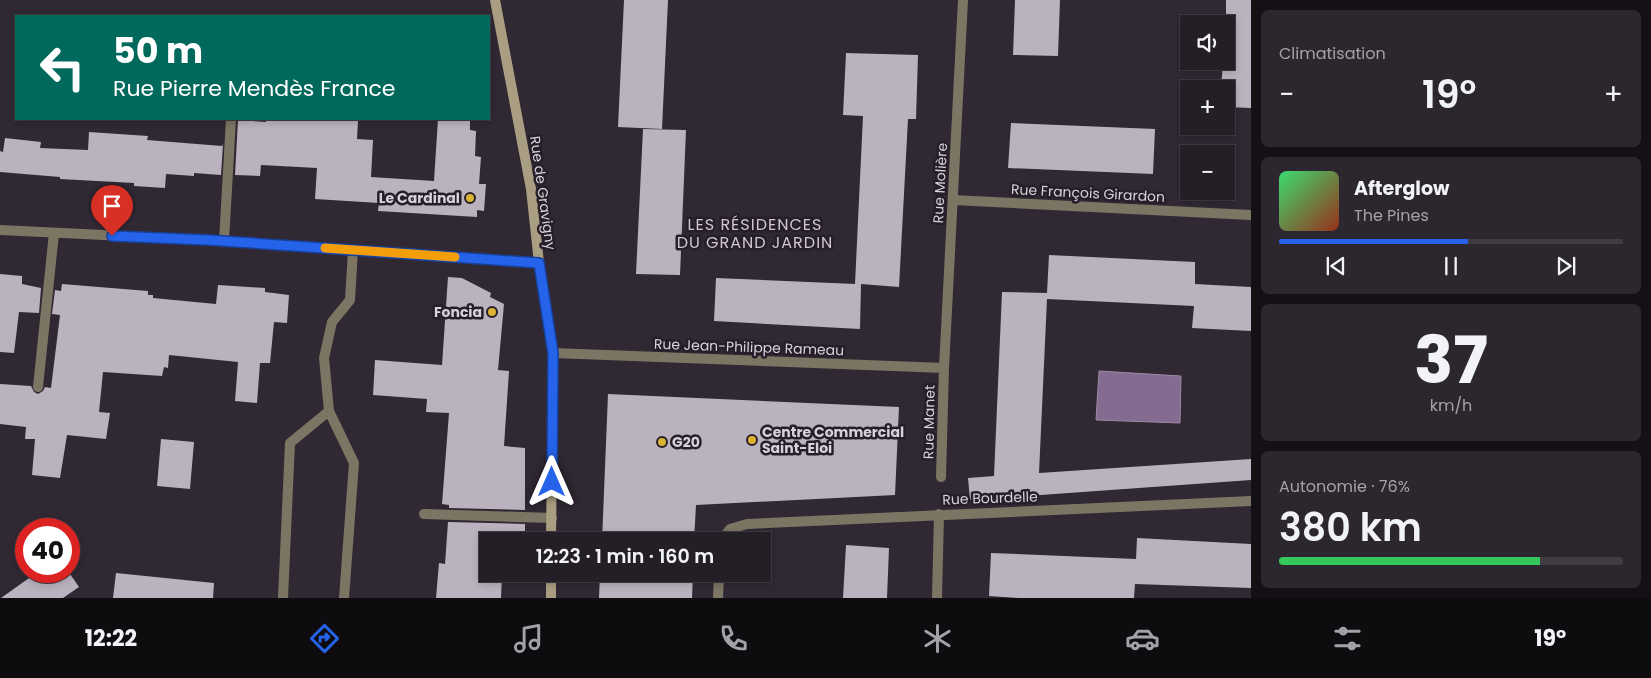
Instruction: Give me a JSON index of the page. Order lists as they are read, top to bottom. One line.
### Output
{"streets":{"street":["Rue Molière","Rue de Gravigny","Rue François Girardon","Rue Jean-Philippe Rameau","Rue Manet","Rue Bourdelle"]},"crossings":[["Rue Molière","Rue François Girardon"],["Rue Molière","Rue Jean-Philippe Rameau"],["Rue Molière","Rue Manet"],["Rue de Gravigny","Rue Jean-Philippe Rameau"],["Rue Jean-Philippe Rameau","Rue Manet"]],"districts":["LES RÉSIDENCES DU GRAND JARDIN"],"places":["Le Cardinal","Foncia","Centre Commercial Saint-Eloi","G20"],"page":{"tile":["Climatisation",["37","km/h"],["Autonomie · 76%","380 km"]],"map_buttons":["+","−"],"turn":["50 m","Rue Pierre Mendès France"],"heat":["−","19°","+"],"song":["Afterglow","The Pines"],"limit":"40","trip":"12:23 · 1 min · 160 m","tabs":["12:22","19°"]}}
